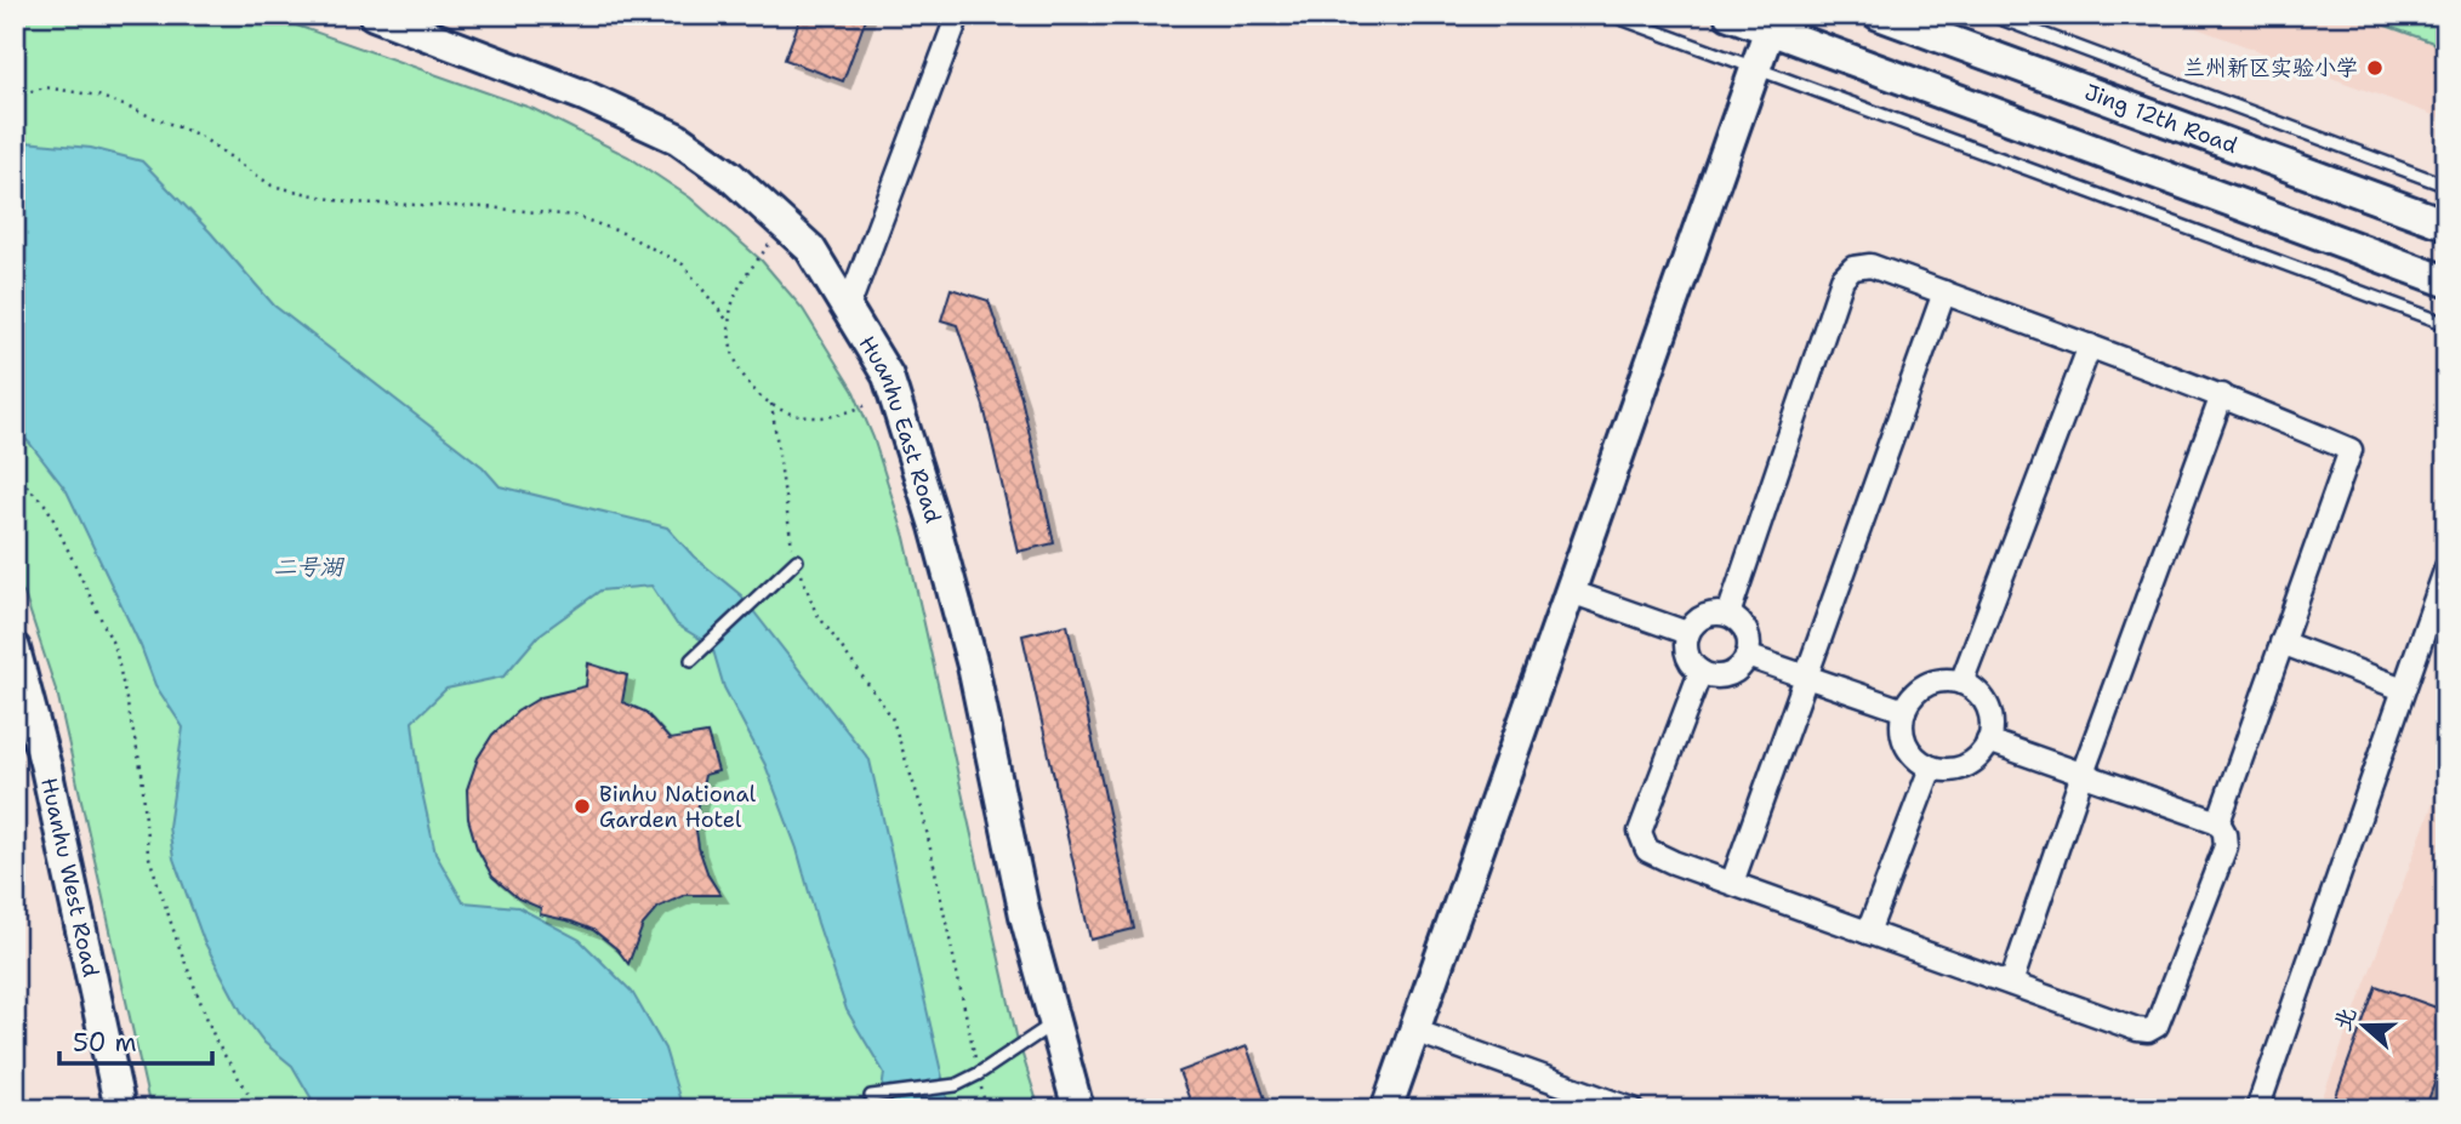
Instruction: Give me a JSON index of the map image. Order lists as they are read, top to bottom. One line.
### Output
{"streets":{"street":["Jing 12th Road","Huanhu East Road","Huanhu West Road"]},"water":["二号湖"],"places":["兰州新区实验小学","Binhu National Garden Hotel"],"scale_bar":"50 m","north":"left"}
